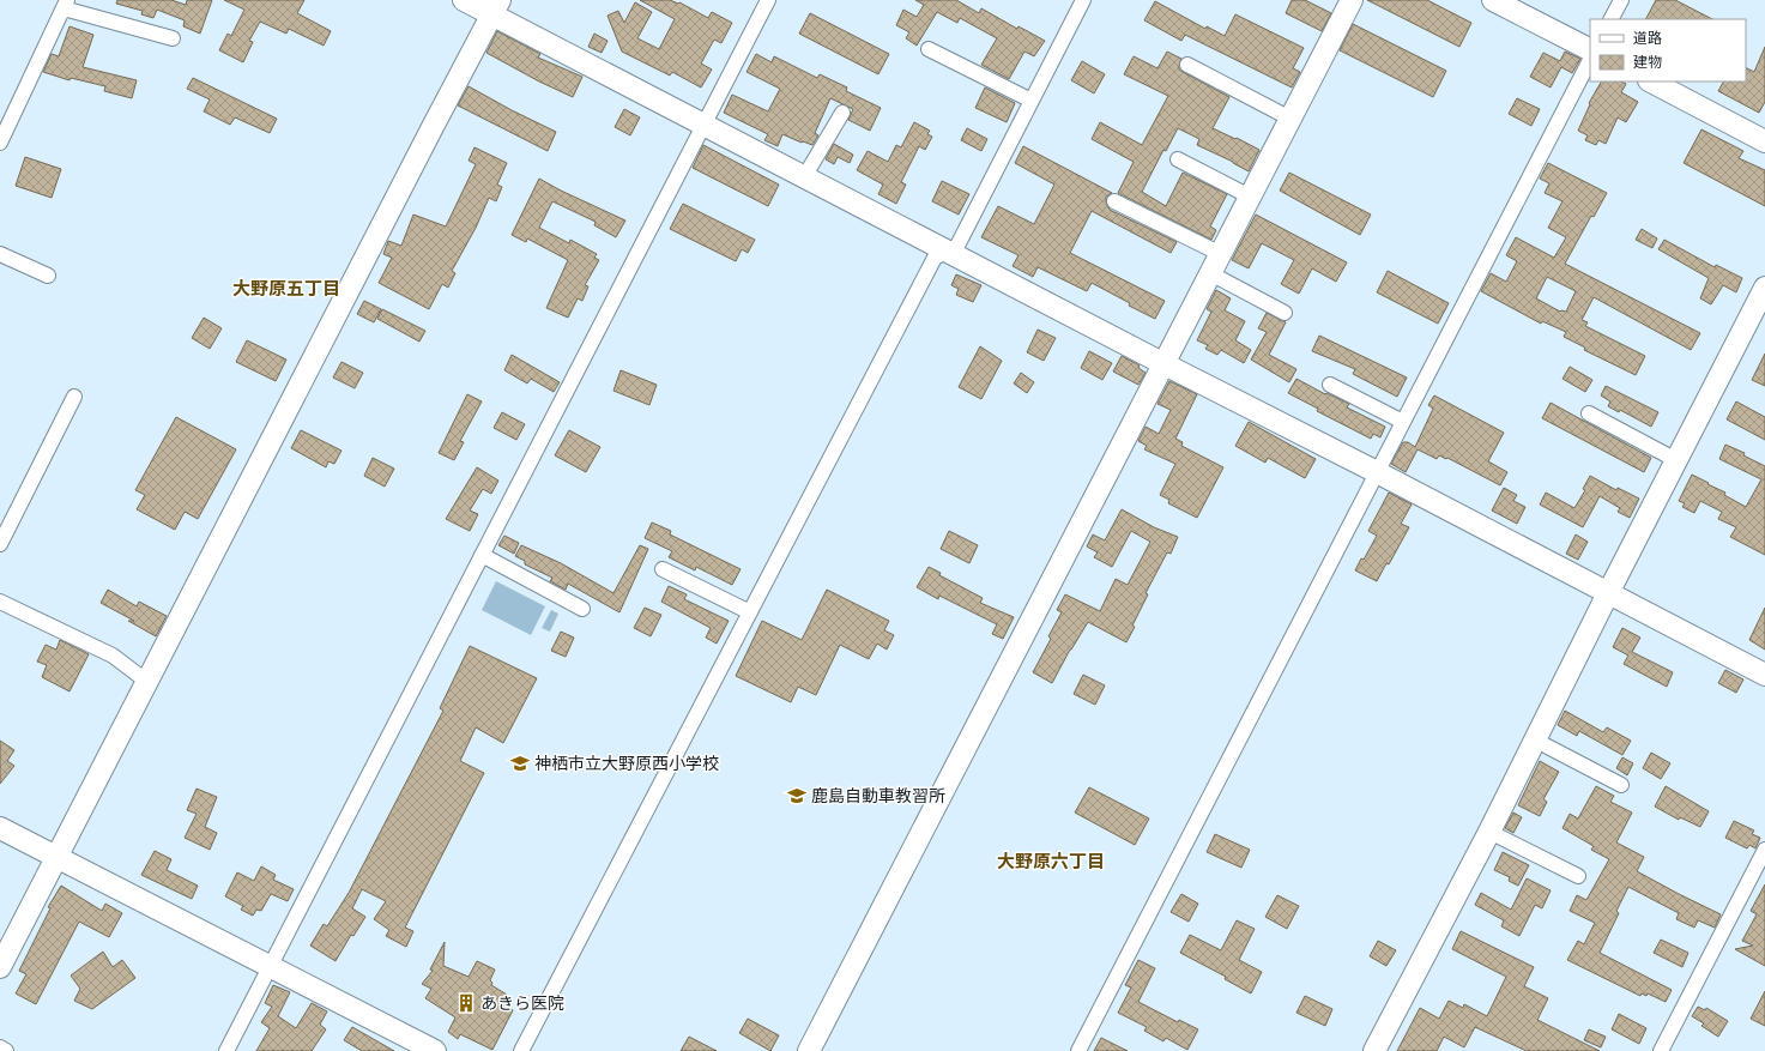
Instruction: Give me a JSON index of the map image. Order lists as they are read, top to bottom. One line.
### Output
{"districts":["大野原五丁目","大野原六丁目"],"places":{"school or university":["神栖市立大野原西小学校","鹿島自動車教習所"],"building":["あきら医院"]},"legend":["道路","建物"]}
